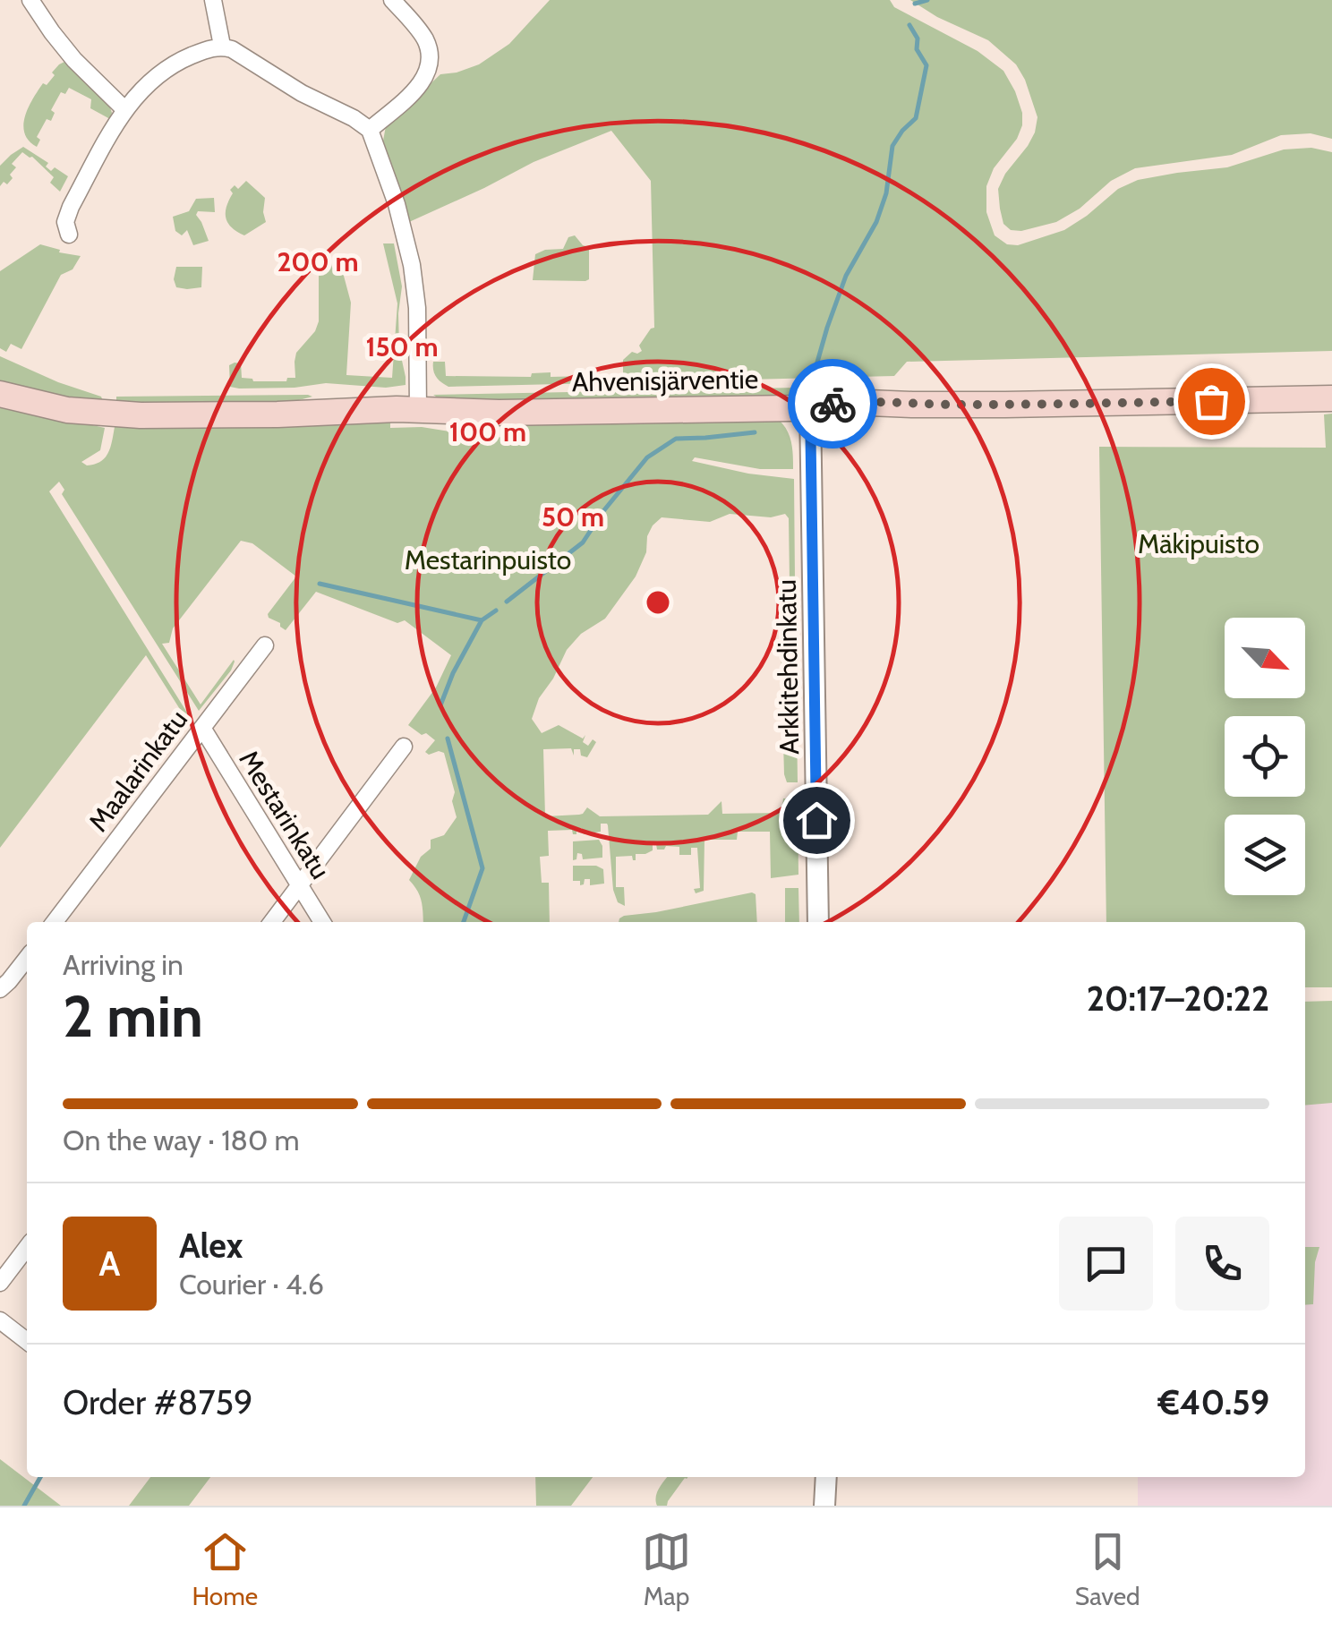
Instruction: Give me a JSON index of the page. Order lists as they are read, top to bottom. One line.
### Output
{"streets":{"main road":["Ahvenisjärventie"],"street":["Arkkitehdinkatu","Maalarinkatu","Mestarinkatu"]},"crossings":[["Ahvenisjärventie","Arkkitehdinkatu"],["Maalarinkatu","Mestarinkatu"]],"parks":["Mäkipuisto","Mestarinpuisto"],"north":"bottom right","page":{"heading":["2 min","Arriving in","20:17–20:22"],"panel":["Alex","Courier · 4.6","Order #8759","€40.59"],"bar":"On the way · 180 m","round":"A","tabs":["Home","Map","Saved"]},"rings":["200 m","150 m","100 m","50 m"]}
